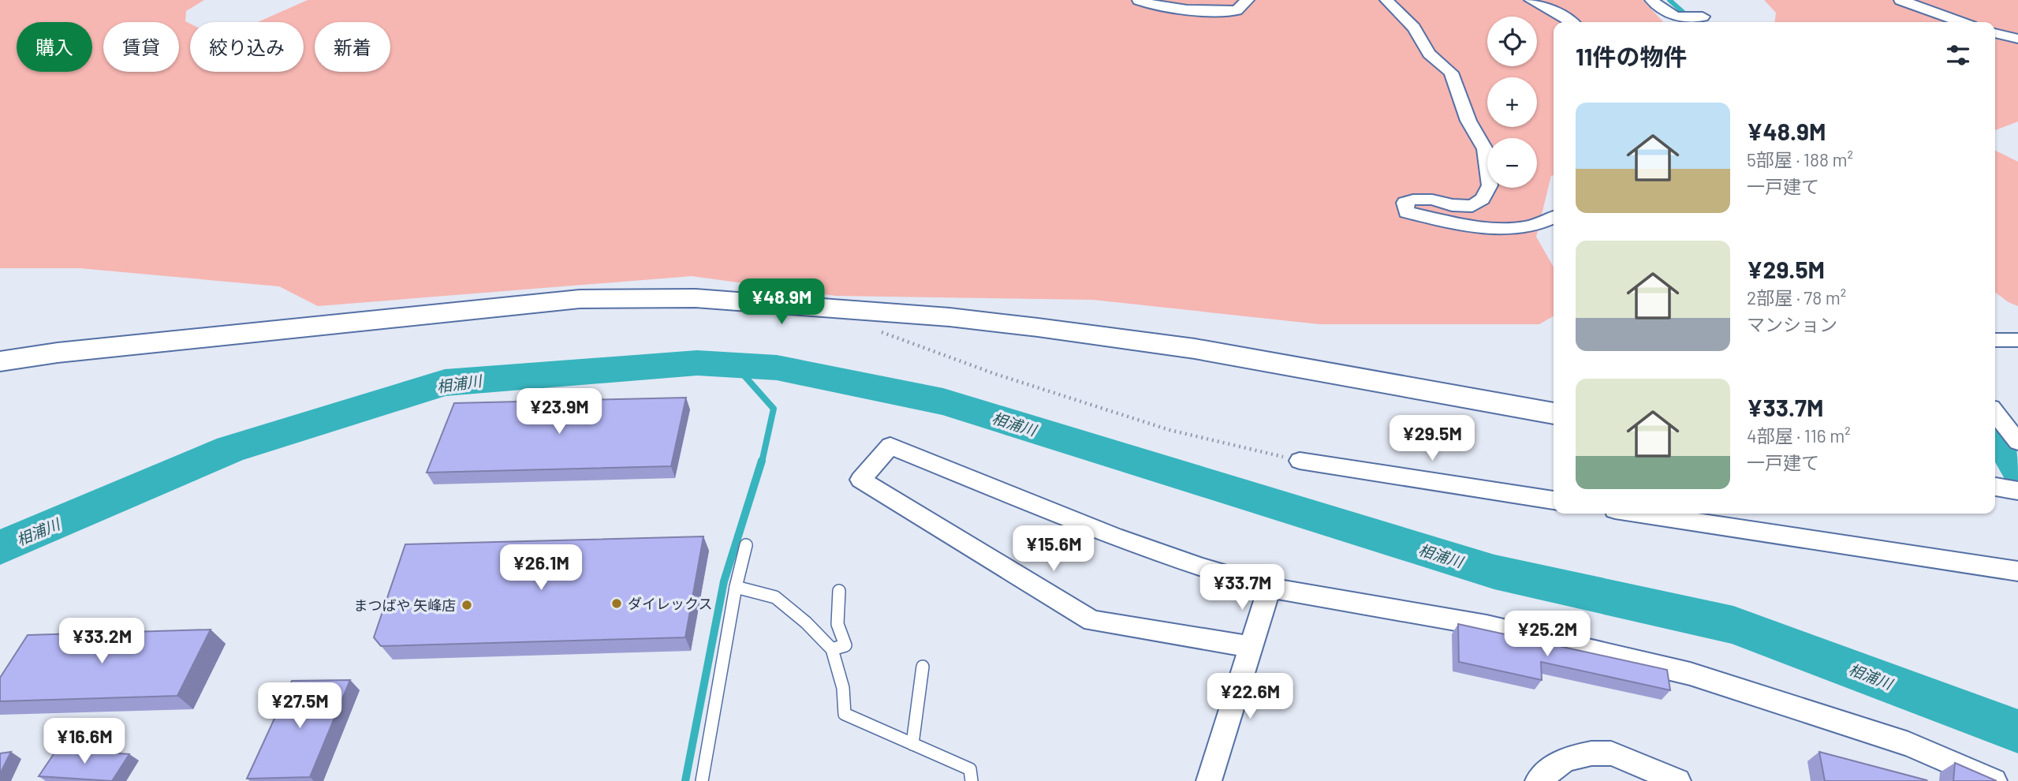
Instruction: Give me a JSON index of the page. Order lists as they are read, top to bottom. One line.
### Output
{"water":["相浦川"],"places":["ダイレックス","まつばや 矢峰店"],"page":{"map_buttons":["+","−"],"chip":["購入","賃貸","絞り込み","新着"],"heading":"11件の物件","list":[{"name":"¥48.9M","note":"5部屋 · 188 m² · 一戸建て"},{"name":"¥29.5M","note":"2部屋 · 78 m² · マンション"},{"name":"¥33.7M","note":"4部屋 · 116 m² · 一戸建て"}],"price":["¥48.9M","¥23.9M","¥29.5M","¥15.6M","¥26.1M","¥33.7M","¥25.2M","¥33.2M","¥22.6M","¥27.5M","¥16.6M"]}}
